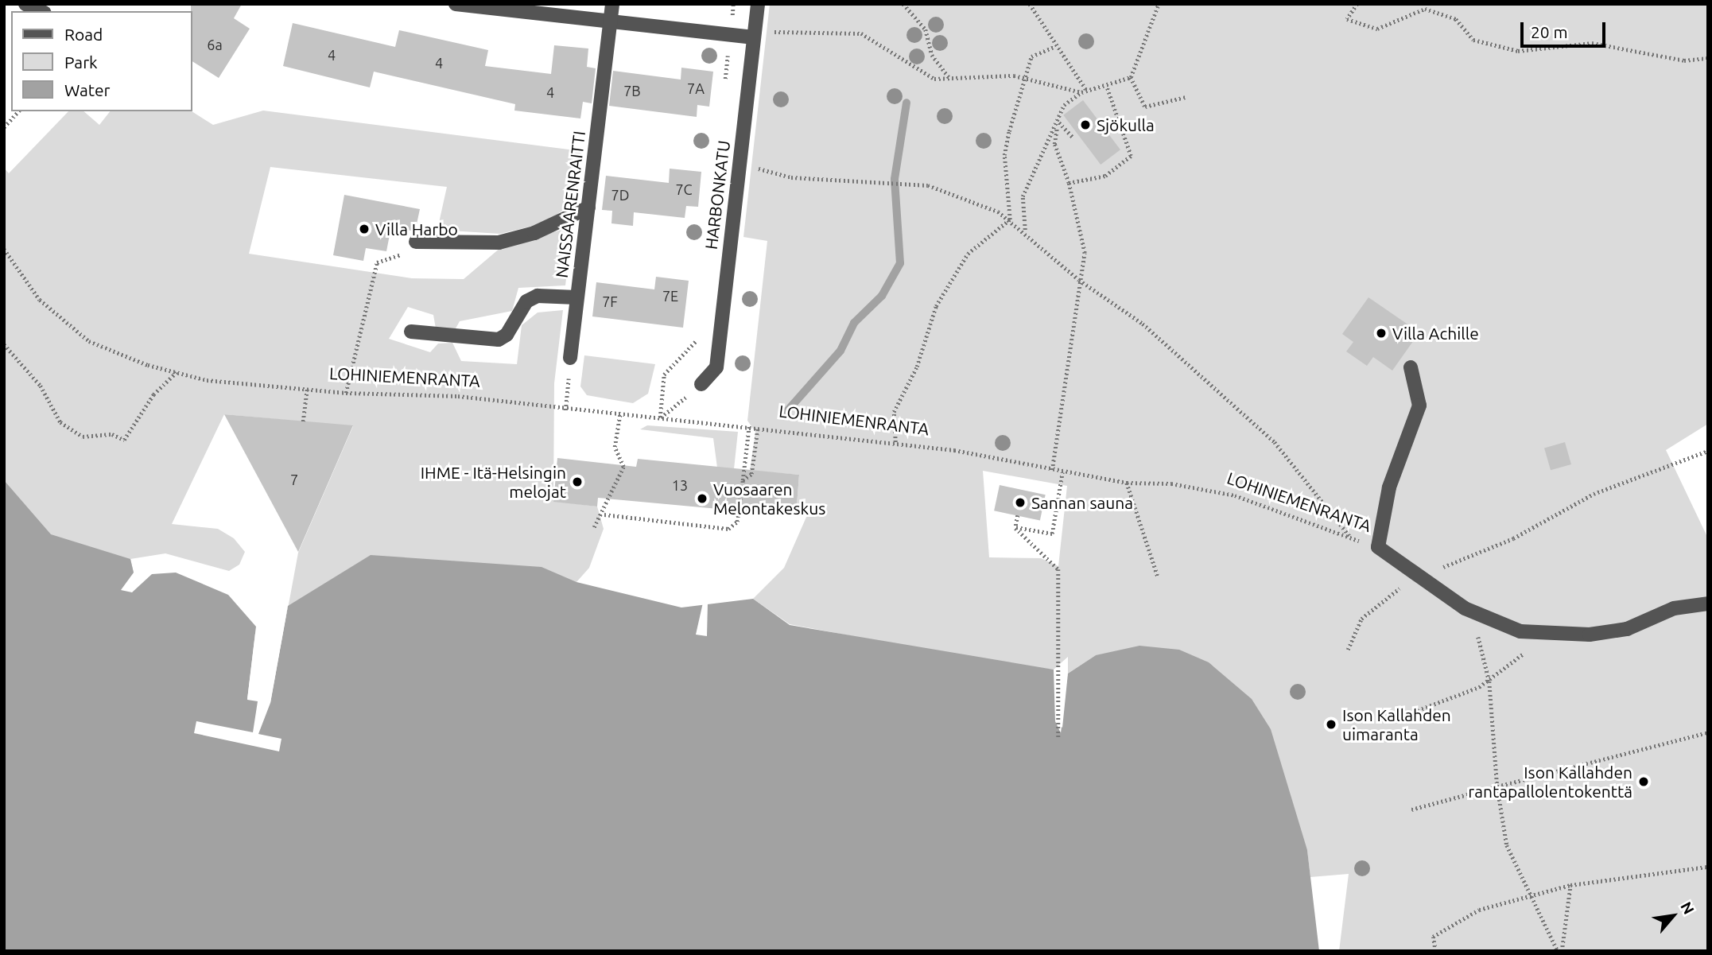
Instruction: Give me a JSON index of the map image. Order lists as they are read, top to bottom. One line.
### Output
{"streets":{"street":["HARBONKATU","NAISSAARENRAITTI","LOHINIEMENRANTA"]},"places":["Sjökulla","Villa Harbo","Villa Achille","IHME - Itä-Helsingin melojat","Vuosaaren Melontakeskus","Sannan sauna","Ison Kallahden uimaranta","Ison Kallahden rantapallolentokenttä"],"house_numbers":["6a","4","4","7A","7B","4","7C","7D","7E","7F","7","13"],"legend":["Road","Park","Water"],"scale_bar":"20 m","north":"top right"}
